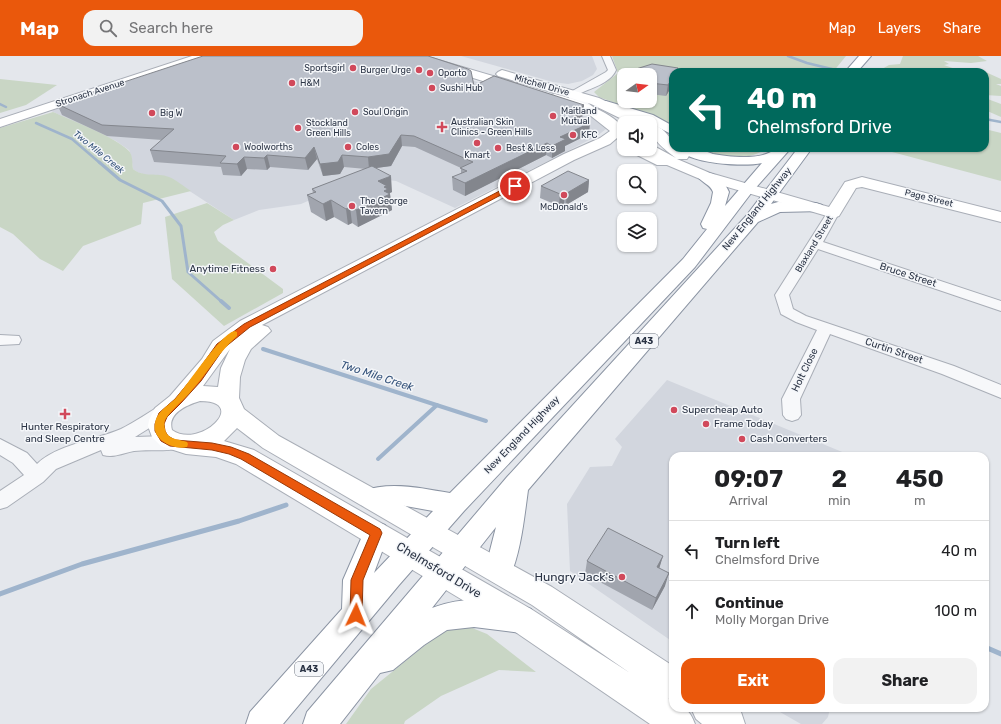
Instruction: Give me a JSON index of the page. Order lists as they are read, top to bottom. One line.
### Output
{"streets":{"main road":["Mitchell Drive","Stronach Avenue","Page Street","New England Highway","Blaxland Street","A43","Chelmsford Drive"],"street":["Bruce Street","Curtin Street","Holt Close"]},"crossings":[["Page Street","Blaxland Street"],["New England Highway","Chelmsford Drive"],["Blaxland Street","Bruce Street"],["Blaxland Street","Curtin Street"],["Curtin Street","Holt Close"]],"water":["Two Mile Creek"],"places":{"other":["Sportsgirl","Burger Urge","Oporto","H&M","Sushi Hub","Soul Origin","Big W","Maitland Mutual","Stockland Green Hills","KFC","Kmart","Woolworths","Coles","Best & Less","McDonald's","The George Tavern","Anytime Fitness","Supercheap Auto","Frame Today","Cash Converters","Hungry Jack's"],"health":["Australian Skin Clinics - Green Hills","Hunter Respiratory and Sleep Centre"]},"north":"right","page":{"header":"Map","search":"Search here","nav":["Map","Layers","Share"],"turn":["40 m","Chelmsford Drive"],"eta":["09:07","Arrival","2","min","450","m"],"list":[{"name":"Turn left","note":"Chelmsford Drive","value":"40 m"},{"name":"Continue","note":"Molly Morgan Drive","value":"100 m"}],"buttons":["Exit","Share"]}}
